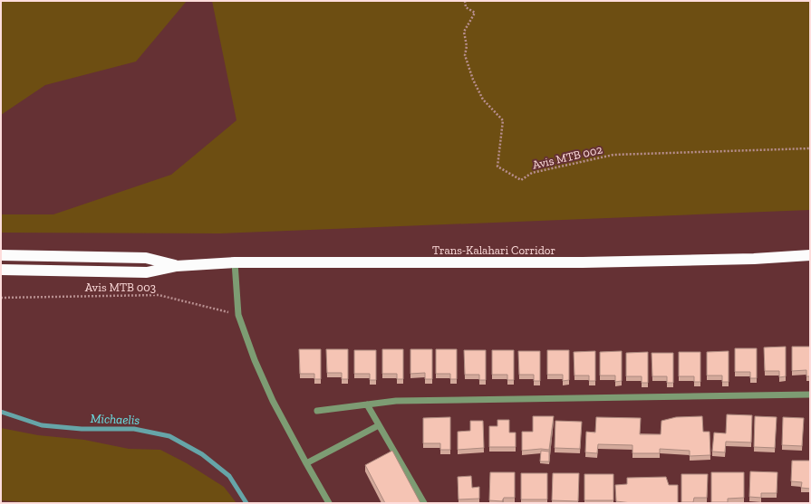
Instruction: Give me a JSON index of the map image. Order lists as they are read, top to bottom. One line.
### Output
{"streets":{"highway":["Trans-Kalahari Corridor"],"path":["Avis MTB 002","Avis MTB 003"]},"water":["Michaelis"]}
